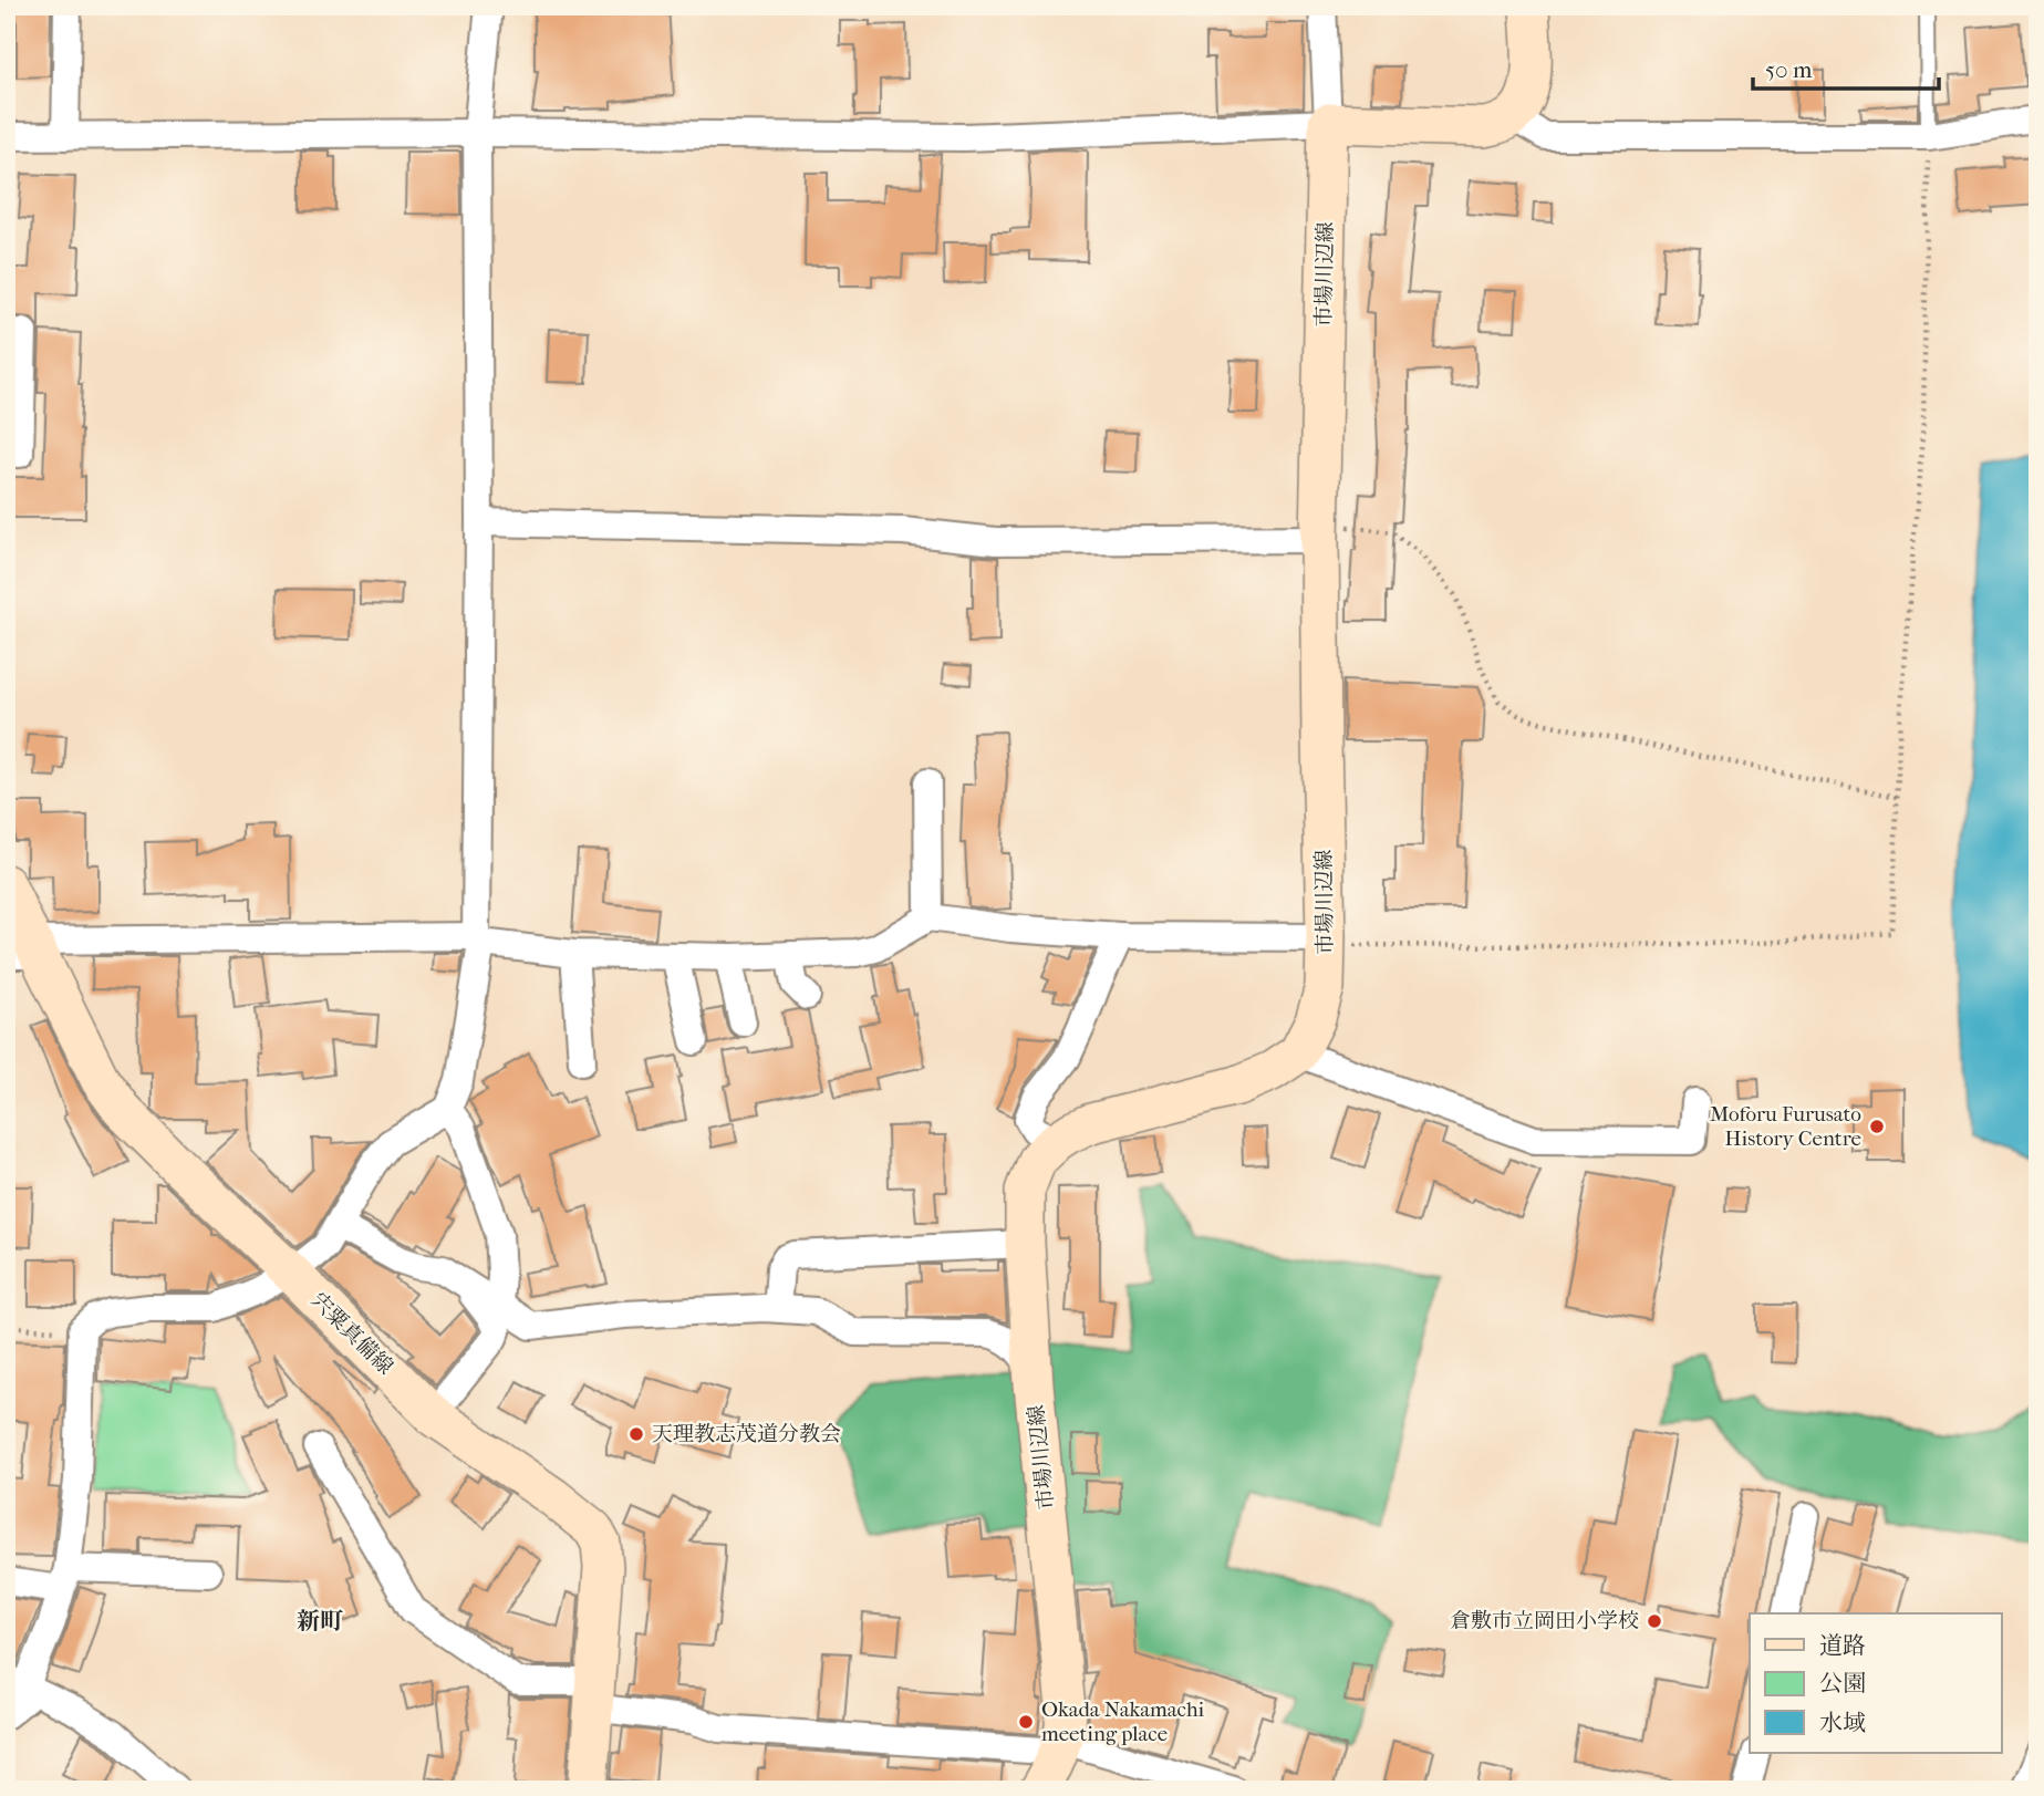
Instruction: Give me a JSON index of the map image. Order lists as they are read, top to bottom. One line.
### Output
{"streets":{"main road":["市場川辺線","宍粟真備線"]},"districts":["新町"],"places":["Moforu Furusato History Centre","天理教志茂道分教会","倉敷市立岡田小学校","Okada Nakamachi meeting place"],"legend":["道路","公園","水域"],"scale_bar":"50 m"}
